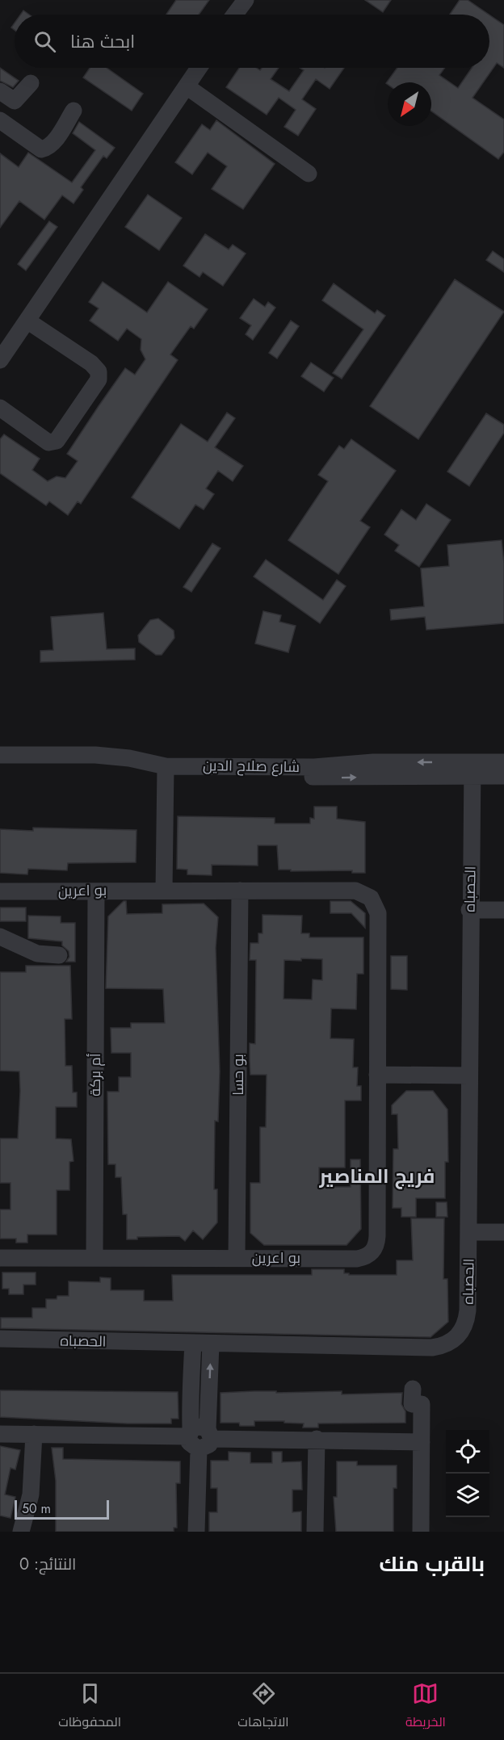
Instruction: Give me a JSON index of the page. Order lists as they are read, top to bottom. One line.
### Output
{"streets":{"street":["شارع صلاح الدين","الحصباه","بو اعرين","أم بركة","بو حسا"]},"crossings":[["شارع صلاح الدين","الحصباه"],["بو اعرين","أم بركة"],["بو اعرين","بو حسا"]],"districts":["فريج المناصير"],"scale_bar":"50 m","north":"bottom left","page":{"search":"ابحث هنا","scale":"50 m","heading":["بالقرب منك","النتائج: 0"],"nav":["الخريطة","الاتجاهات","المحفوظات"]}}
